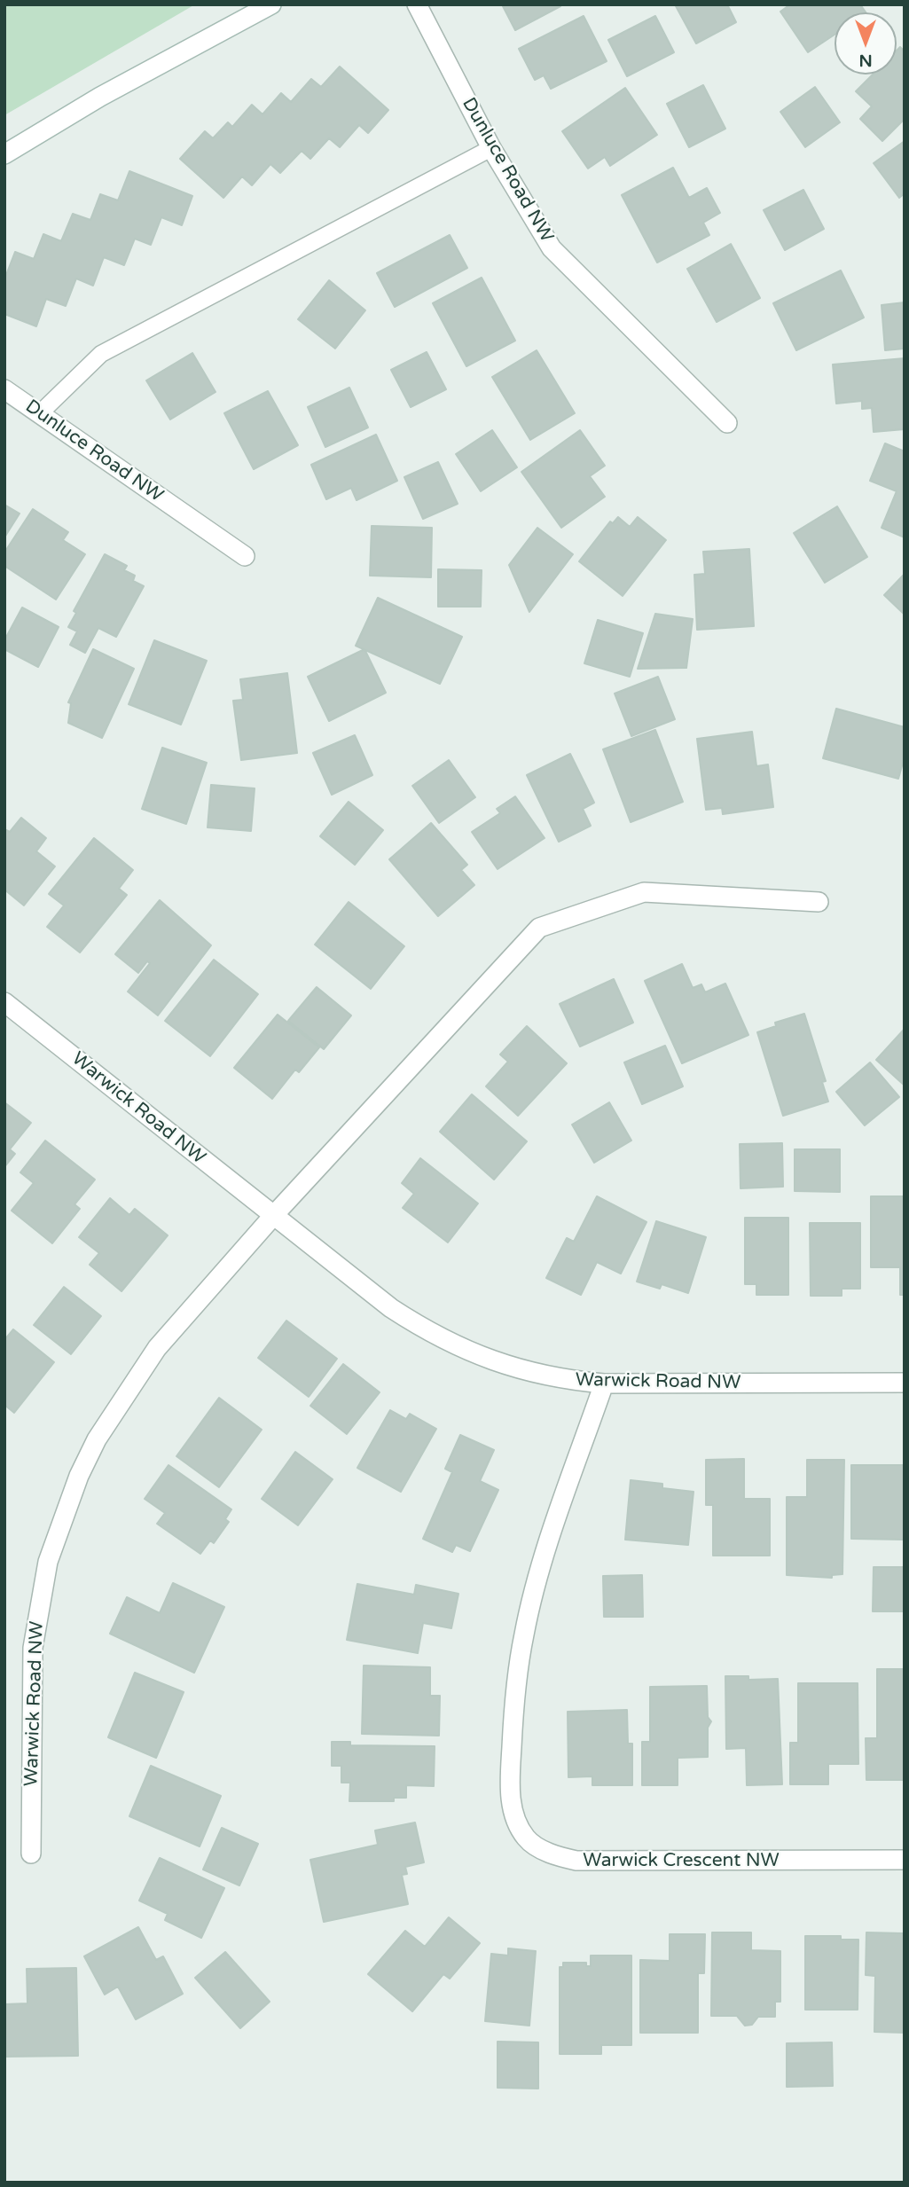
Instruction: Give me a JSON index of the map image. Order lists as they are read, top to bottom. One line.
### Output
{"streets":{"street":["Dunluce Road NW","Warwick Road NW","Warwick Crescent NW"]},"crossings":[["Warwick Road NW","Warwick Crescent NW"]],"north":"bottom"}
